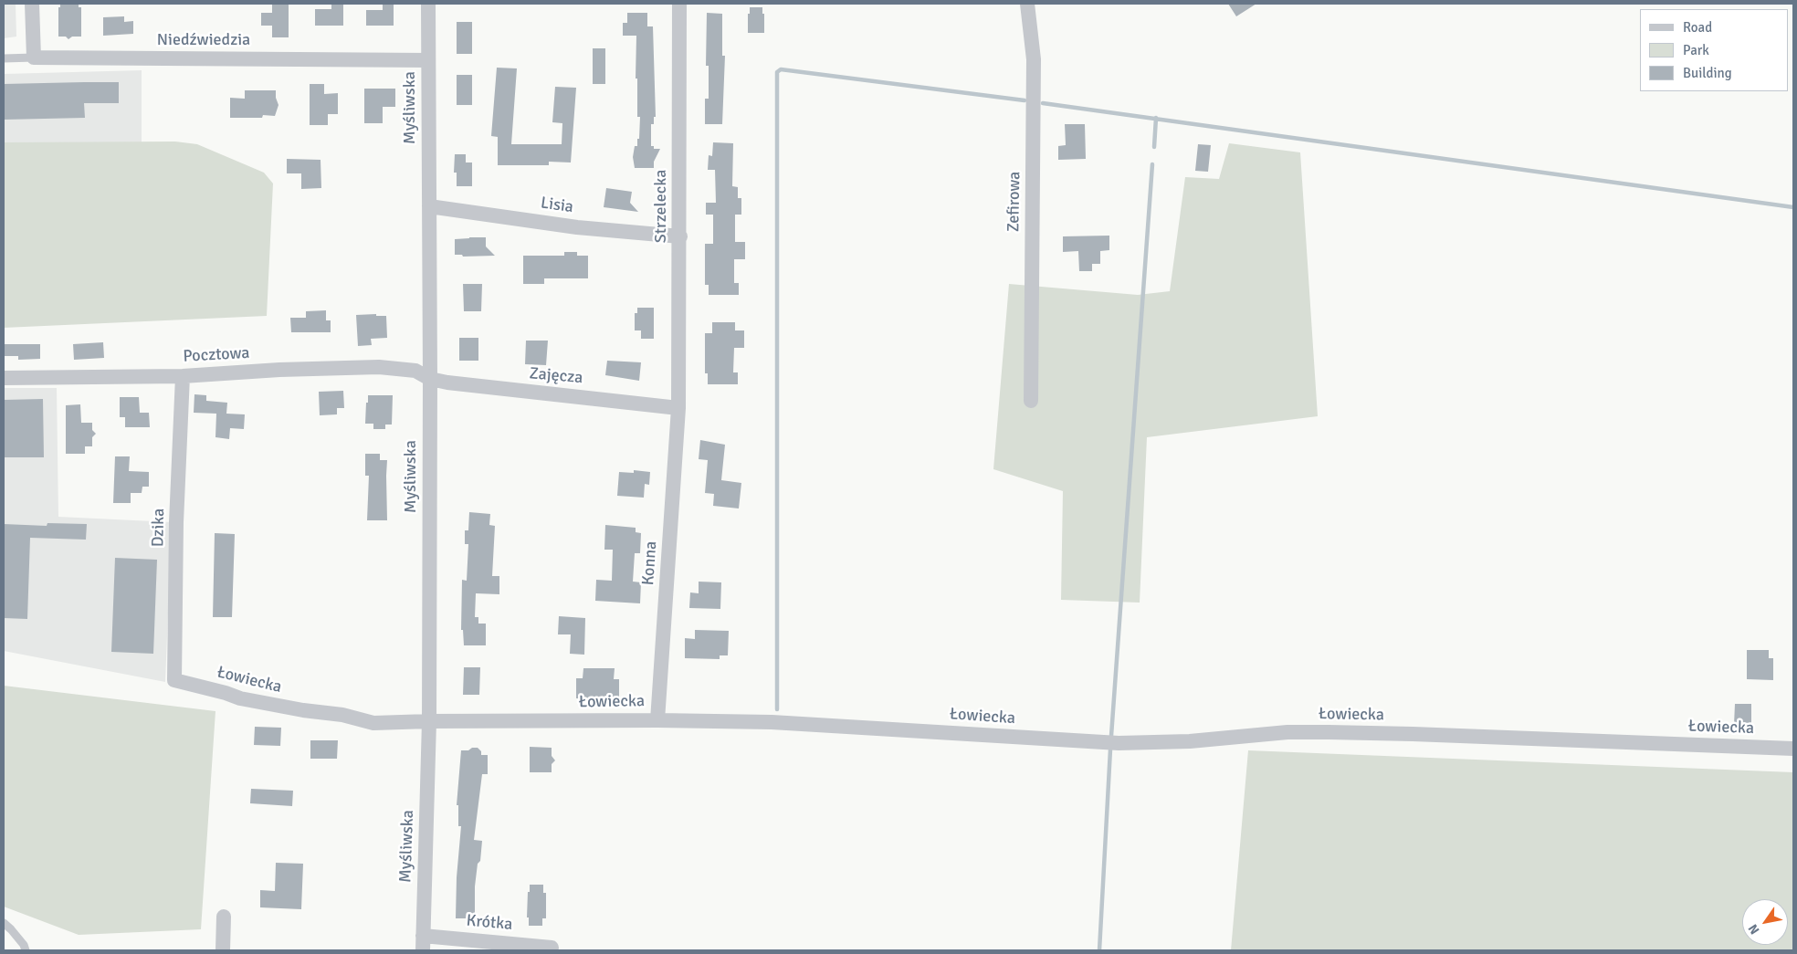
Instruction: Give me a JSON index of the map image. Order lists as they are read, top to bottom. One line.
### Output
{"streets":{"street":["Niedźwiedzia","Myśliwska","Zefirowa","Lisia","Strzelecka","Pocztowa","Zajęcza","Dzika","Konna","Łowiecka","Krótka"]},"crossings":[["Niedźwiedzia","Myśliwska"],["Myśliwska","Lisia"],["Myśliwska","Pocztowa"],["Myśliwska","Zajęcza"],["Myśliwska","Łowiecka"],["Myśliwska","Krótka"],["Lisia","Strzelecka"],["Strzelecka","Zajęcza"],["Strzelecka","Konna"],["Pocztowa","Zajęcza"],["Pocztowa","Dzika"],["Zajęcza","Konna"],["Dzika","Łowiecka"],["Konna","Łowiecka"]],"legend":["Road","Park","Building"],"north":"bottom left"}
